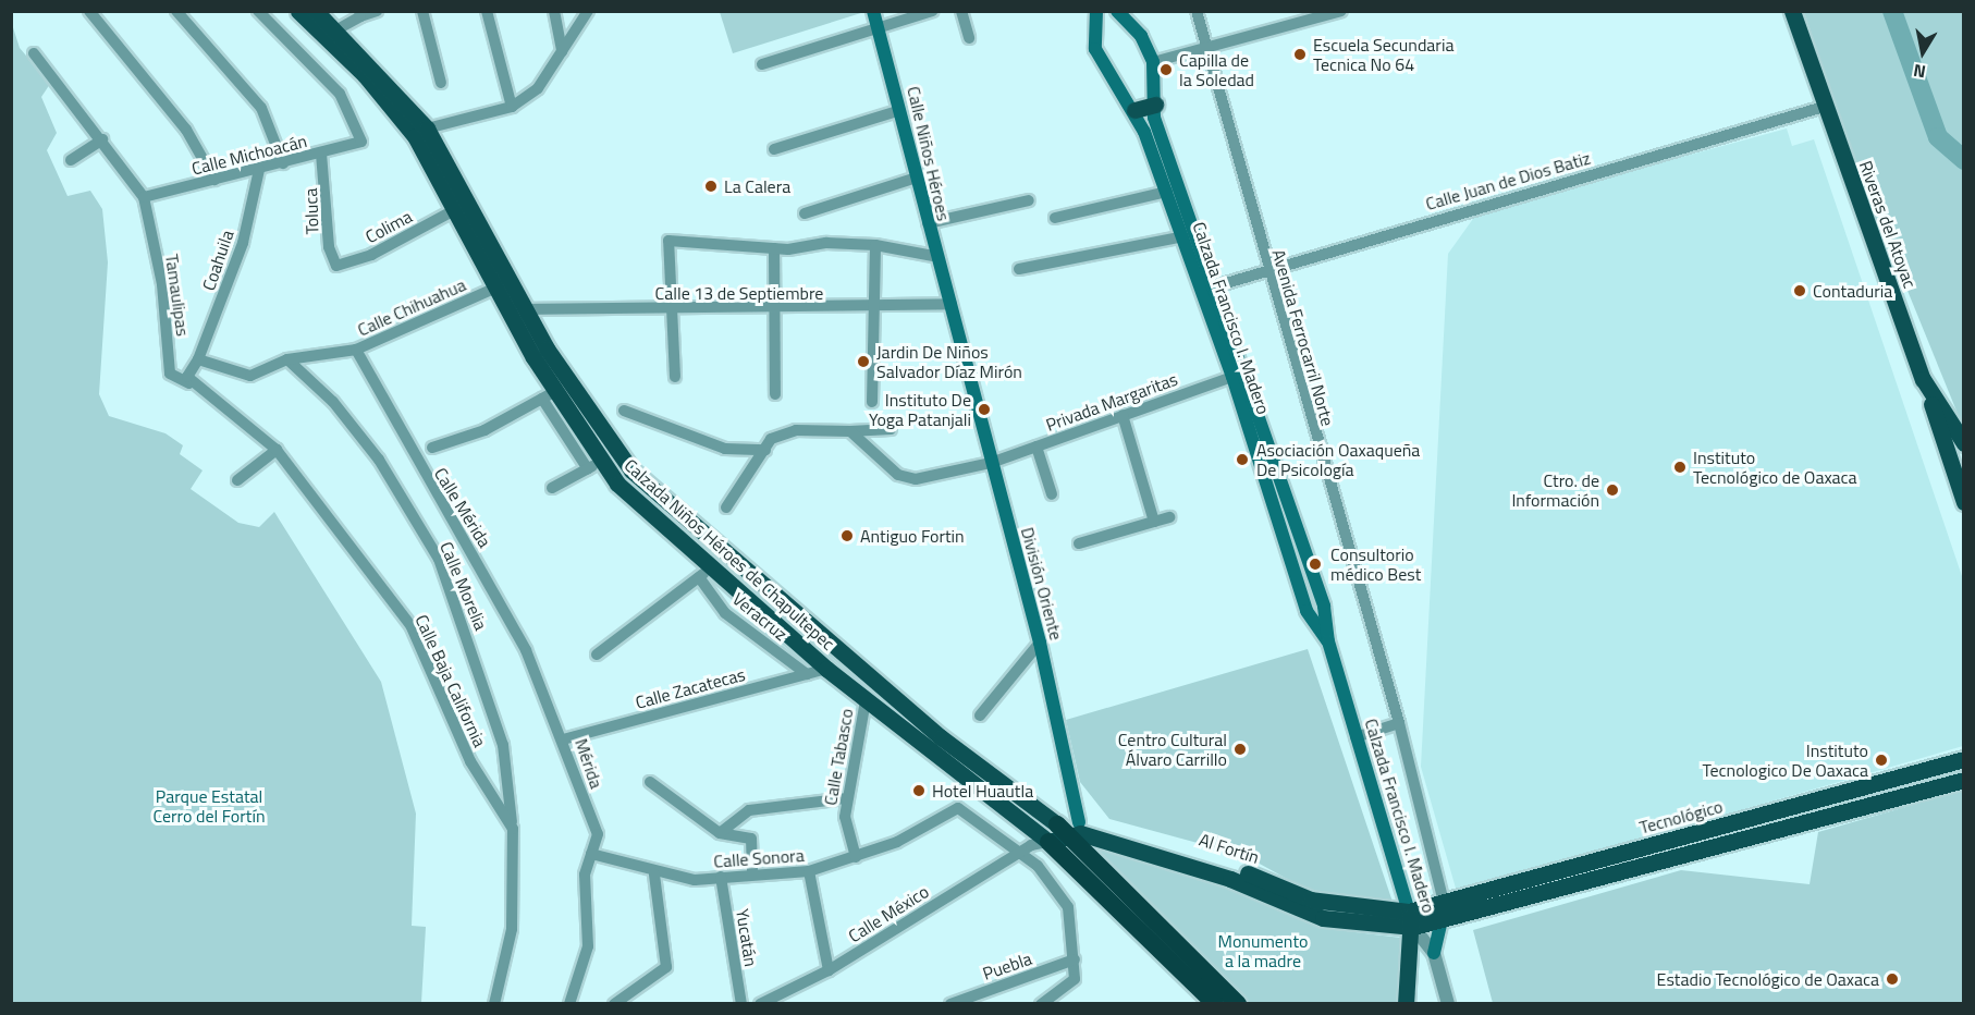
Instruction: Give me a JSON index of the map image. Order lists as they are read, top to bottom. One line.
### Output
{"streets":{"main road":["Calle Niños Héroes","Riveras del Atoyac","Calzada Francisco I. Madero","Calzada Niños Héroes de Chapultepec","División Oriente","Tecnológico","Al Fortín"],"street":["Calle Michoacán","Calle Juan de Dios Batiz","Toluca","Colima","Coahuila","Calle 13 de Septiembre","Tamaulipas","Calle Chihuahua","Avenida Ferrocarril Norte","Privada Margaritas","Calle Mérida","Calle Morelia","Veracruz","Calle Baja California","Calle Zacatecas","Calle Tabasco","Mérida","Calle Sonora","Calle México","Yucatán","Puebla"]},"crossings":[["Calle Niños Héroes","Calle 13 de Septiembre"],["Calle Niños Héroes","División Oriente"],["Calle Michoacán","Toluca"],["Calle Michoacán","Coahuila"],["Calle Michoacán","Tamaulipas"],["Calle Juan de Dios Batiz","Riveras del Atoyac"],["Calle Juan de Dios Batiz","Calzada Francisco I. Madero"],["Calle Juan de Dios Batiz","Avenida Ferrocarril Norte"],["Toluca","Colima"],["Colima","Calzada Niños Héroes de Chapultepec"],["Coahuila","Calle Chihuahua"],["Calle 13 de Septiembre","Calzada Niños Héroes de Chapultepec"],["Calle 13 de Septiembre","División Oriente"],["Tamaulipas","Calle Baja California"],["Calle Chihuahua","Calle Mérida"],["Calle Chihuahua","Calzada Niños Héroes de Chapultepec"],["Calle Chihuahua","Calle Morelia"],["Calzada Francisco I. Madero","Privada Margaritas"],["Calzada Francisco I. Madero","Tecnológico"],["Calzada Francisco I. Madero","Al Fortín"],["Avenida Ferrocarril Norte","Tecnológico"],["Privada Margaritas","División Oriente"],["Calle Mérida","Mérida"],["Calzada Niños Héroes de Chapultepec","División Oriente"],["Calzada Niños Héroes de Chapultepec","Veracruz"],["Calzada Niños Héroes de Chapultepec","Calle Zacatecas"],["Calzada Niños Héroes de Chapultepec","Calle Tabasco"],["Calzada Niños Héroes de Chapultepec","Al Fortín"],["Calzada Niños Héroes de Chapultepec","Calle México"],["División Oriente","Al Fortín"],["Calle Morelia","Calle Baja California"],["Veracruz","Calle Zacatecas"],["Calle Zacatecas","Mérida"],["Calle Tabasco","Calle Sonora"],["Mérida","Calle Sonora"],["Tecnológico","Al Fortín"],["Calle Sonora","Calle México"],["Calle Sonora","Yucatán"]],"parks":["Parque Estatal Cerro del Fortín","Monumento a la madre"],"places":["Escuela Secundaria Tecnica No 64","Capilla de la Soledad","La Calera","Contaduria","Jardin De Niños Salvador Díaz Mirón","Instituto De Yoga Patanjali","Asociación Oaxaqueña De Psicología","Instituto Tecnológico de Oaxaca","Ctro. de Información","Antiguo Fortin","Consultorio médico Best","Centro Cultural Álvaro Carrillo","Instituto Tecnologico De Oaxaca","Hotel Huautla","Estadio Tecnológico de Oaxaca"],"north":"bottom"}
